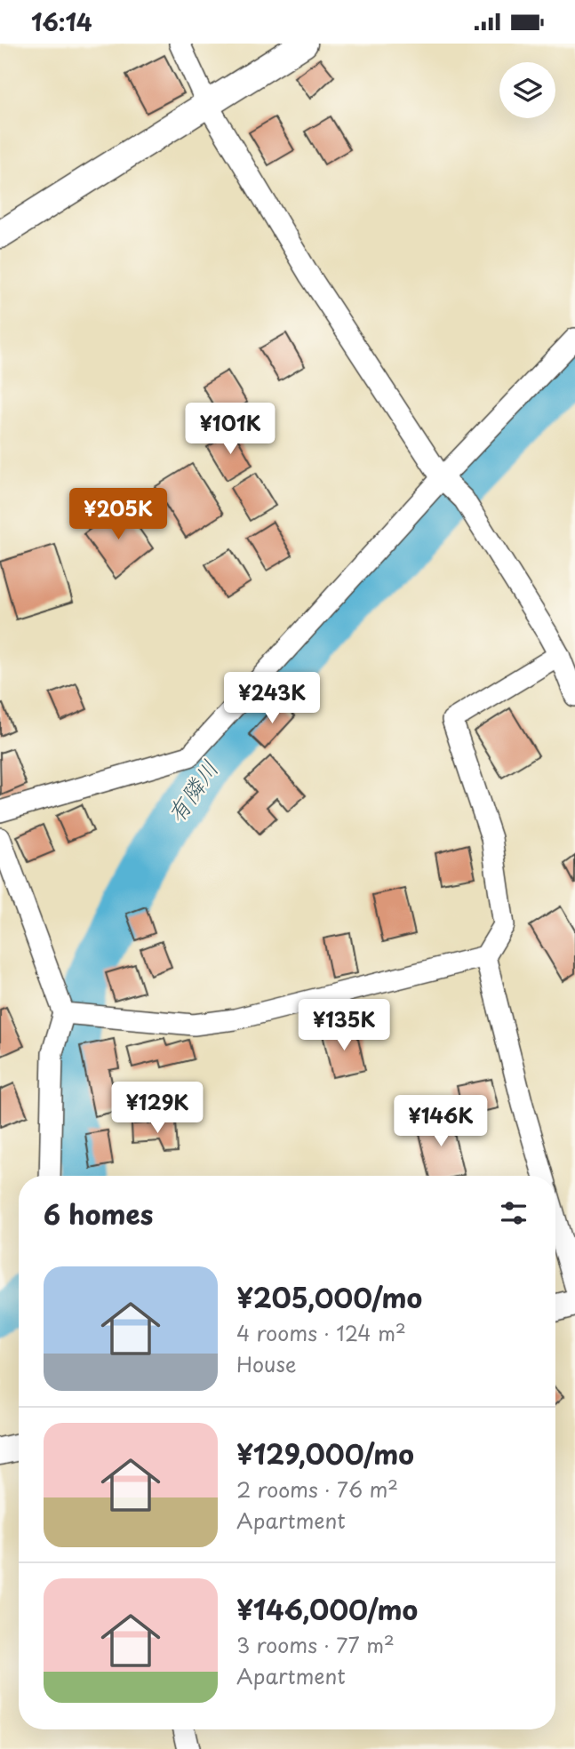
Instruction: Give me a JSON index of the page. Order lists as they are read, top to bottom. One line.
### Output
{"water":["有隣川"],"page":{"status":"16:14","price":["¥101K","¥205K","¥243K","¥135K","¥129K","¥146K"],"heading":"6 homes","list":[{"name":"¥205,000/mo","note":"4 rooms · 124 m² · House"},{"name":"¥129,000/mo","note":"2 rooms · 76 m² · Apartment"},{"name":"¥146,000/mo","note":"3 rooms · 77 m² · Apartment"}]}}
